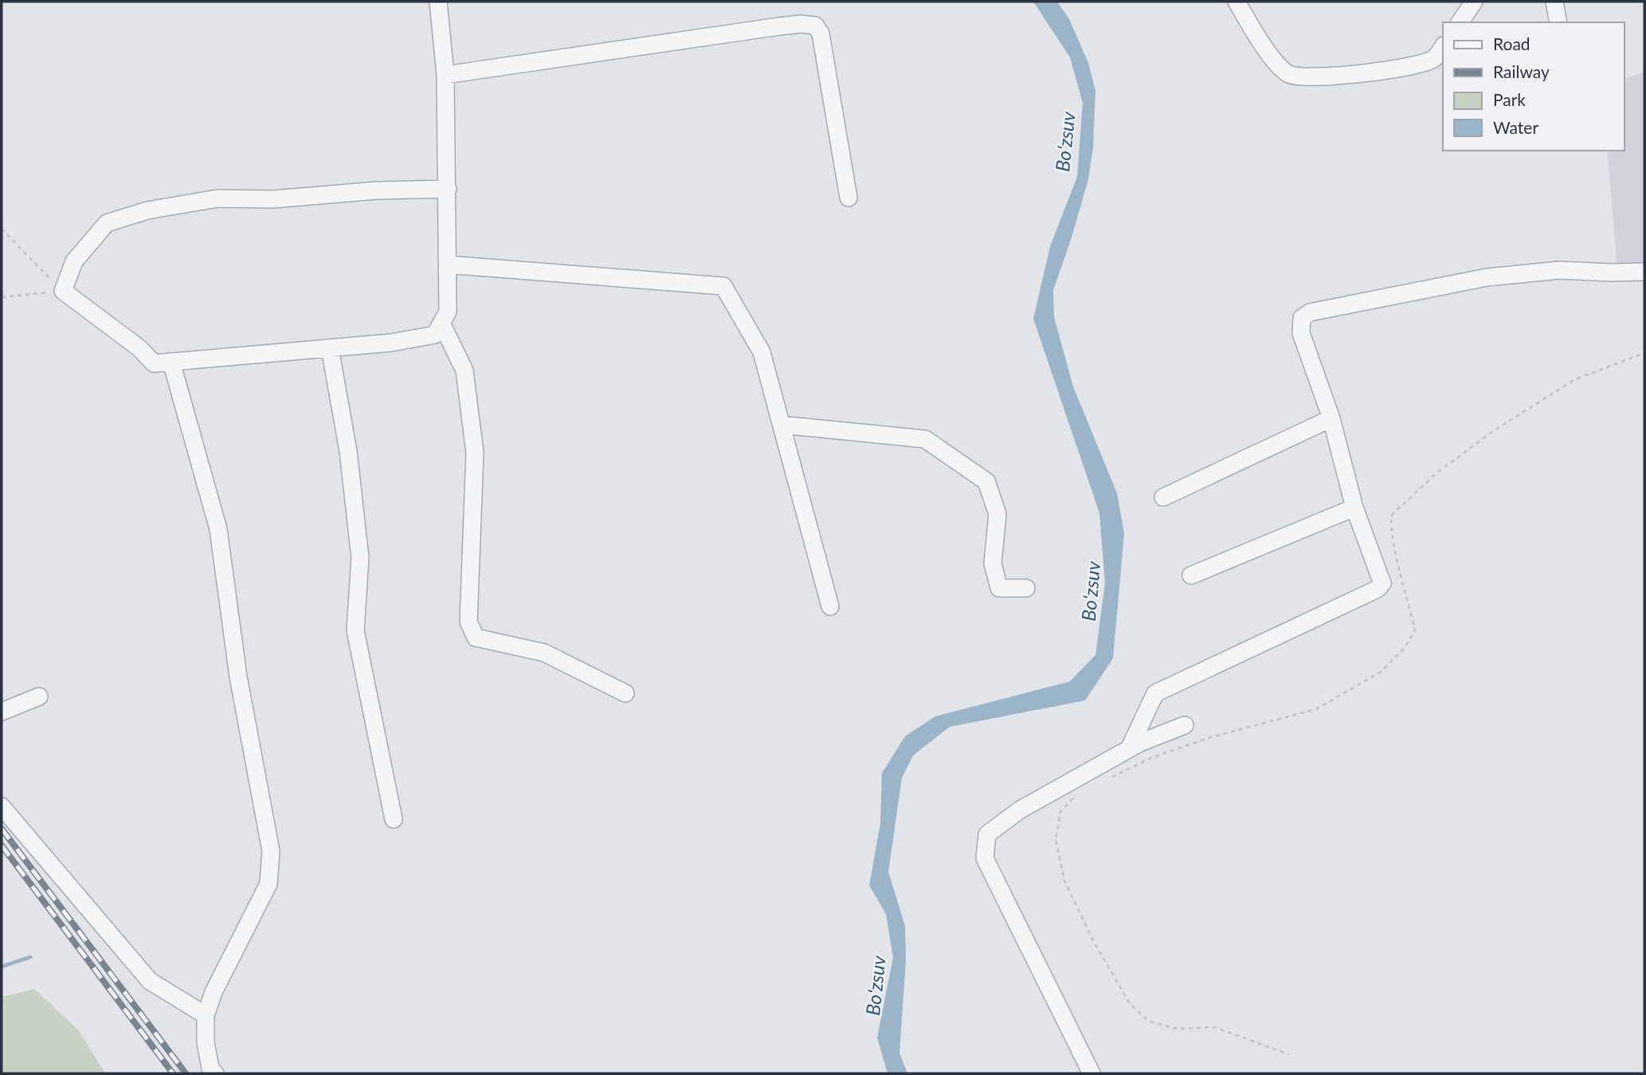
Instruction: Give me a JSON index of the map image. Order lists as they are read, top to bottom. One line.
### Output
{"water":["Boʻzsuv"],"legend":["Road","Railway","Park","Water"]}
